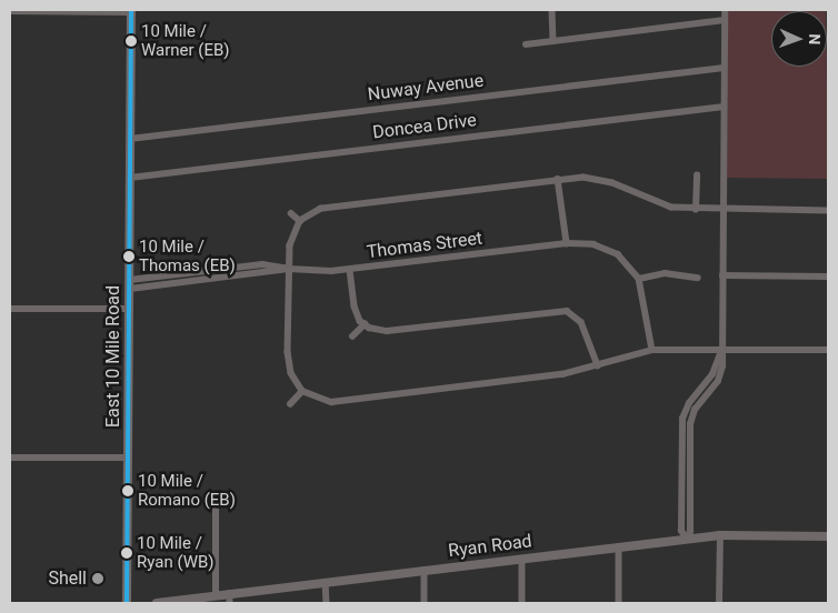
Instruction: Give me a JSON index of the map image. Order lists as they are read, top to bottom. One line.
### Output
{"streets":{"main road":["East 10 Mile Road","Ryan Road"],"street":["Nuway Avenue","Doncea Drive","Thomas Street"]},"crossings":[["Nuway Avenue","East 10 Mile Road"],["Doncea Drive","East 10 Mile Road"],["Thomas Street","East 10 Mile Road"]],"places":["10 Mile / Warner (EB)","10 Mile / Thomas (EB)","10 Mile / Romano (EB)","10 Mile / Ryan (WB)","Shell"],"north":"right"}
